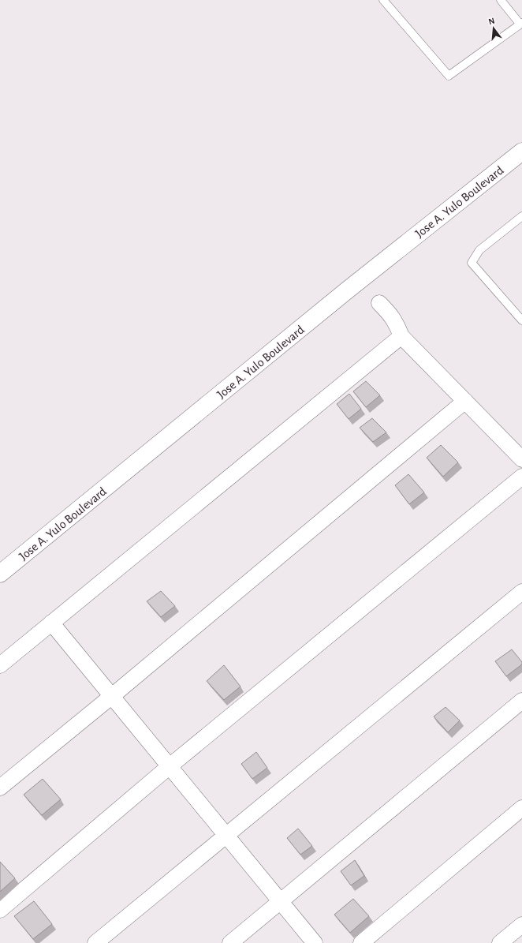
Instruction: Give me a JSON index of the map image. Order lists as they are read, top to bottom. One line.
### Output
{"streets":{"main road":["Jose A. Yulo Boulevard"]},"north":"top"}
